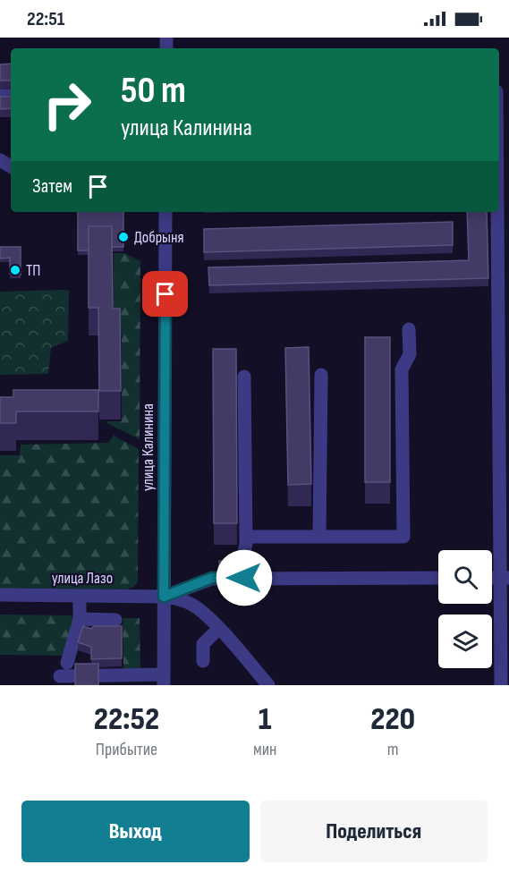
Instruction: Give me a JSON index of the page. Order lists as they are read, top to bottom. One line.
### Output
{"streets":{"street":["улица Калинина","улица Лазо"]},"crossings":[["улица Калинина","улица Лазо"]],"places":["Добрыня","ТП"],"page":{"status":"22:51","turn":["50 m","улица Калинина"],"then":"Затем","eta":["22:52","Прибытие","1","мин","220","m"],"buttons":["Выход","Поделиться"]}}
